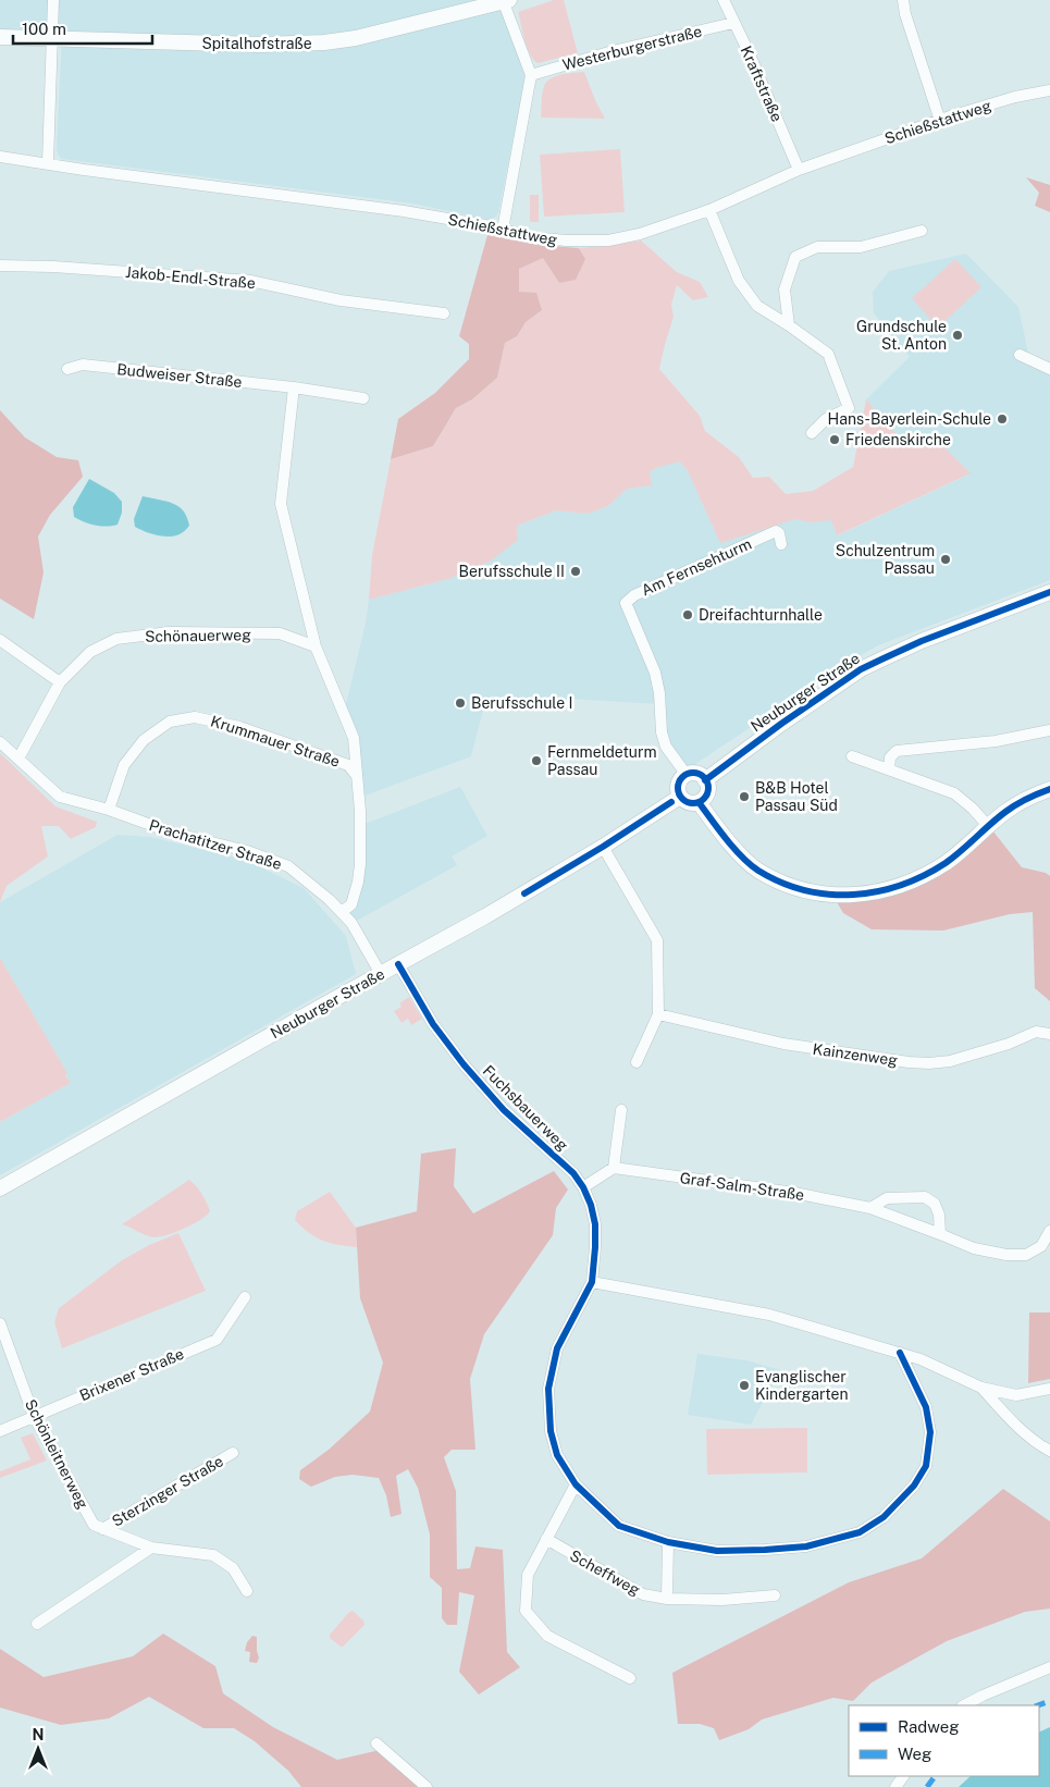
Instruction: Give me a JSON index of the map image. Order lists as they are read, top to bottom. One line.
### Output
{"streets":{"street":["Spitalhofstraße","Westerburgerstraße","Kraftstraße","Schießstattweg","Jakob-Endl-Straße","Budweiser Straße","Am Fernsehturm","Schönauerweg","Neuburger Straße","Krummauer Straße","Prachatitzer Straße","Kainzenweg","Fuchsbauerweg","Graf-Salm-Straße","Brixener Straße","Schönleitnerweg","Sterzinger Straße","Scheffweg"]},"crossings":[["Westerburgerstraße","Kraftstraße"],["Kraftstraße","Schießstattweg"],["Am Fernsehturm","Neuburger Straße"],["Neuburger Straße","Prachatitzer Straße"],["Neuburger Straße","Fuchsbauerweg"],["Krummauer Straße","Prachatitzer Straße"],["Brixener Straße","Schönleitnerweg"],["Schönleitnerweg","Sterzinger Straße"]],"places":["Grundschule St. Anton","Hans-Bayerlein-Schule","Friedenskirche","Schulzentrum Passau","Berufsschule II","Dreifachturnhalle","Berufsschule I","Fernmeldeturm Passau","B&B Hotel Passau Süd","Evanglischer Kindergarten"],"legend":["Radweg","Weg"],"scale_bar":"100 m","north":"top"}
